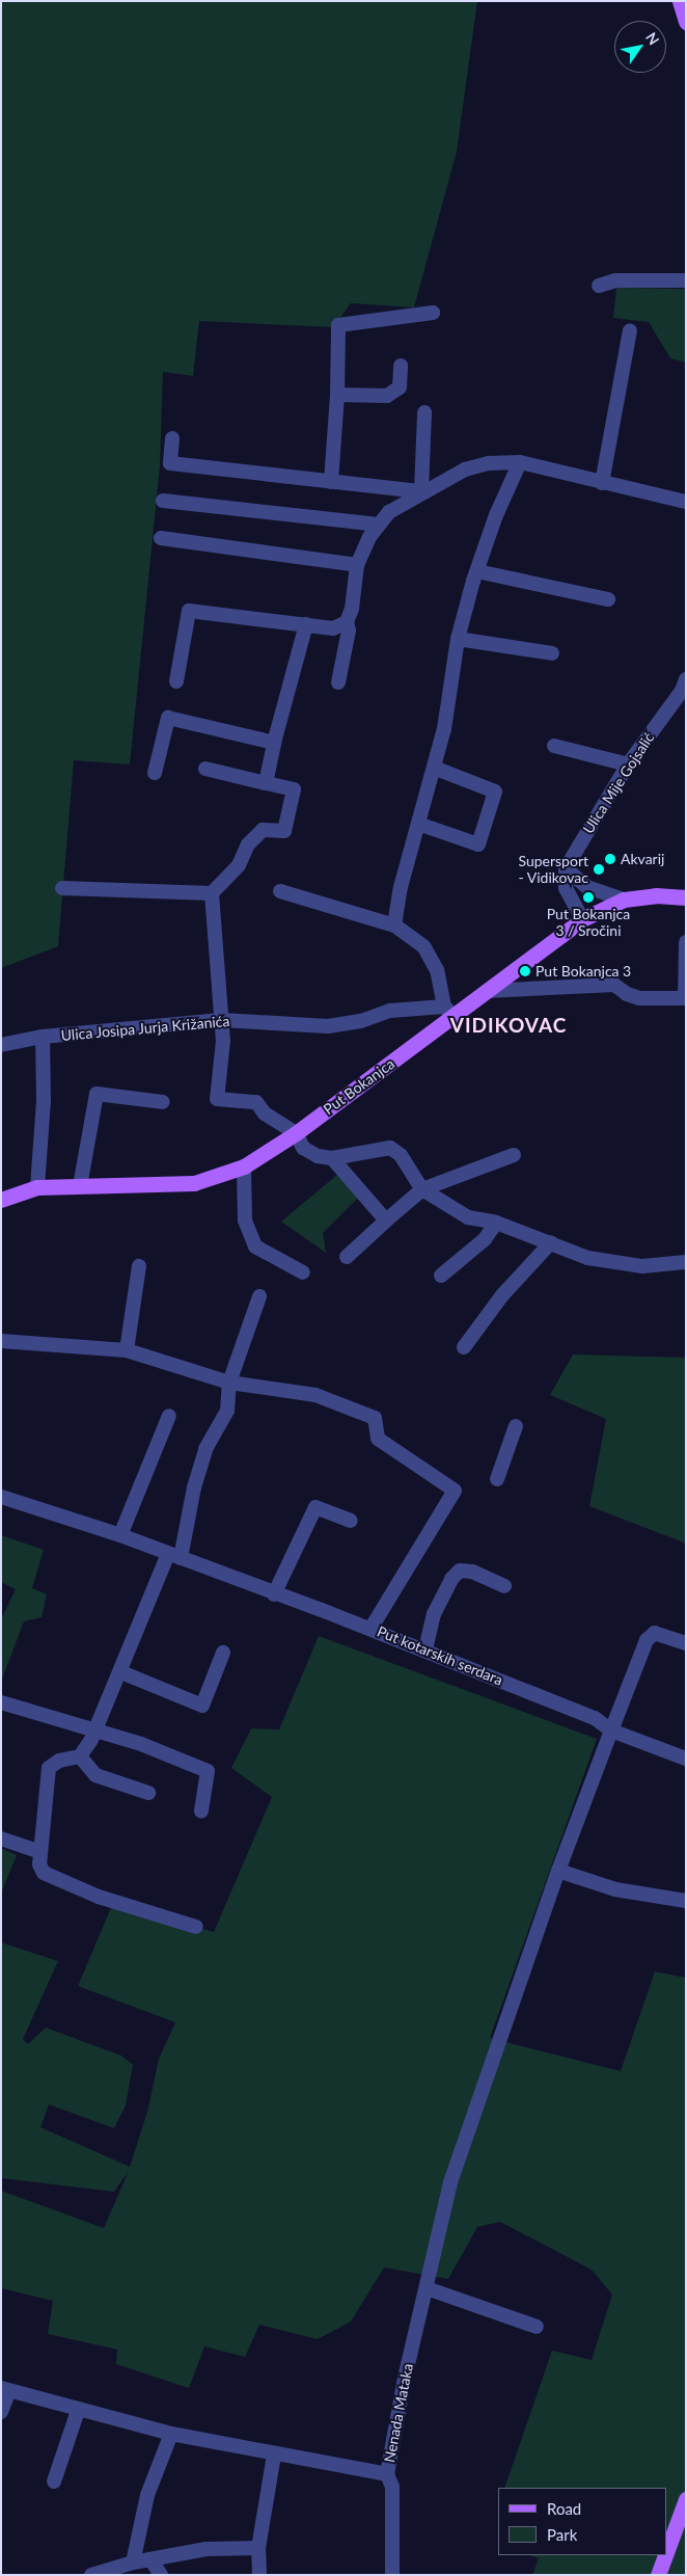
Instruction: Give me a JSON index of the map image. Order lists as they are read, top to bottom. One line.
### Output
{"streets":{"main road":["Put Bokanjca"],"street":["Ulica Mije Gojsalić","Ulica Josipa Jurja Križanića","Put kotarskih serdara","Nenada Mataka"]},"crossings":[["Ulica Josipa Jurja Križanića","Put Bokanjca"]],"districts":["VIDIKOVAC"],"places":["Akvarij","Supersport - Vidikovac","Put Bokanjca 3 / Sročini","Put Bokanjca 3"],"legend":["Road","Park"],"north":"top right"}
